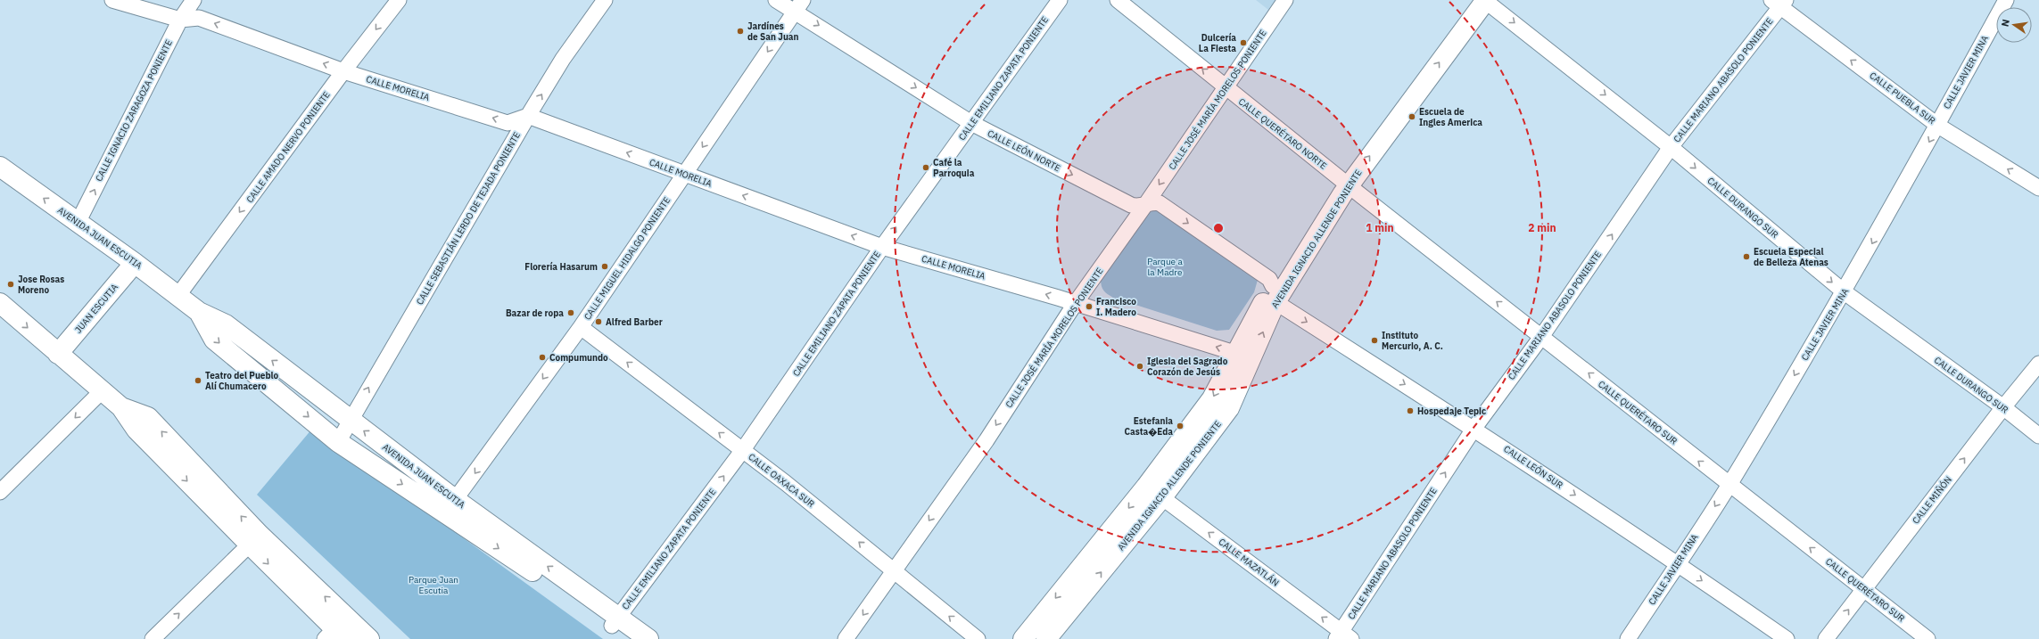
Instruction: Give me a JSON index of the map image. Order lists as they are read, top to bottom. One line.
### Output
{"streets":{"main road":["AVENIDA JUAN ESCUTIA","AVENIDA IGNACIO ALLENDE PONIENTE","JUAN ESCUTIA"],"street":["CALLE JAVIER MINA","CALLE EMILIANO ZAPATA PONIENTE","CALLE MARIANO ABASOLO PONIENTE","CALLE MORELIA","CALLE PUEBLA SUR","CALLE JOSÉ MARÍA MORELOS PONIENTE","CALLE IGNACIO ZARAGOZA PONIENTE","CALLE QUERÉTARO NORTE","CALLE AMADO NERVO PONIENTE","CALLE LEÓN NORTE","CALLE DURANGO SUR","CALLE SEBASTIÁN LERDO DE TEJADA PONIENTE","CALLE MIGUEL HIDALGO PONIENTE","CALLE QUERÉTARO SUR","CALLE LEÓN SUR","CALLE OAXACA SUR","CALLE MIÑÓN","CALLE MAZATLÁN"]},"crossings":[["CALLE JAVIER MINA","CALLE PUEBLA SUR"],["CALLE JAVIER MINA","CALLE DURANGO SUR"],["CALLE JAVIER MINA","CALLE QUERÉTARO SUR"],["CALLE JAVIER MINA","CALLE LEÓN SUR"],["CALLE EMILIANO ZAPATA PONIENTE","CALLE MORELIA"],["CALLE EMILIANO ZAPATA PONIENTE","CALLE LEÓN NORTE"],["CALLE EMILIANO ZAPATA PONIENTE","AVENIDA JUAN ESCUTIA"],["CALLE EMILIANO ZAPATA PONIENTE","CALLE OAXACA SUR"],["CALLE MARIANO ABASOLO PONIENTE","CALLE PUEBLA SUR"],["CALLE MARIANO ABASOLO PONIENTE","CALLE DURANGO SUR"],["CALLE MARIANO ABASOLO PONIENTE","CALLE QUERÉTARO SUR"],["CALLE MARIANO ABASOLO PONIENTE","CALLE LEÓN SUR"],["CALLE MARIANO ABASOLO PONIENTE","CALLE MAZATLÁN"],["CALLE MORELIA","CALLE JOSÉ MARÍA MORELOS PONIENTE"],["CALLE MORELIA","CALLE IGNACIO ZARAGOZA PONIENTE"],["CALLE MORELIA","CALLE AMADO NERVO PONIENTE"],["CALLE MORELIA","CALLE SEBASTIÁN LERDO DE TEJADA PONIENTE"],["CALLE MORELIA","AVENIDA IGNACIO ALLENDE PONIENTE"],["CALLE MORELIA","CALLE MIGUEL HIDALGO PONIENTE"],["CALLE JOSÉ MARÍA MORELOS PONIENTE","CALLE QUERÉTARO NORTE"],["CALLE JOSÉ MARÍA MORELOS PONIENTE","CALLE LEÓN NORTE"],["CALLE JOSÉ MARÍA MORELOS PONIENTE","CALLE OAXACA SUR"],["CALLE IGNACIO ZARAGOZA PONIENTE","AVENIDA JUAN ESCUTIA"],["CALLE QUERÉTARO NORTE","AVENIDA IGNACIO ALLENDE PONIENTE"],["CALLE QUERÉTARO NORTE","CALLE QUERÉTARO SUR"],["CALLE AMADO NERVO PONIENTE","AVENIDA JUAN ESCUTIA"],["CALLE LEÓN NORTE","AVENIDA IGNACIO ALLENDE PONIENTE"],["CALLE LEÓN NORTE","CALLE MIGUEL HIDALGO PONIENTE"],["CALLE LEÓN NORTE","CALLE LEÓN SUR"],["CALLE DURANGO SUR","AVENIDA IGNACIO ALLENDE PONIENTE"],["CALLE DURANGO SUR","CALLE MIÑÓN"],["CALLE SEBASTIÁN LERDO DE TEJADA PONIENTE","AVENIDA JUAN ESCUTIA"],["AVENIDA JUAN ESCUTIA","CALLE MIGUEL HIDALGO PONIENTE"],["AVENIDA JUAN ESCUTIA","JUAN ESCUTIA"],["AVENIDA IGNACIO ALLENDE PONIENTE","CALLE QUERÉTARO SUR"],["AVENIDA IGNACIO ALLENDE PONIENTE","CALLE LEÓN SUR"],["AVENIDA IGNACIO ALLENDE PONIENTE","CALLE MAZATLÁN"],["CALLE MIGUEL HIDALGO PONIENTE","CALLE OAXACA SUR"],["CALLE QUERÉTARO SUR","CALLE MIÑÓN"]],"one_way":["CALLE JAVIER MINA","CALLE EMILIANO ZAPATA PONIENTE","CALLE MARIANO ABASOLO PONIENTE","CALLE MORELIA","CALLE PUEBLA SUR","CALLE JOSÉ MARÍA MORELOS PONIENTE","CALLE IGNACIO ZARAGOZA PONIENTE","CALLE QUERÉTARO NORTE","CALLE AMADO NERVO PONIENTE","CALLE LEÓN NORTE","CALLE DURANGO SUR","CALLE SEBASTIÁN LERDO DE TEJADA PONIENTE","CALLE MIGUEL HIDALGO PONIENTE","CALLE QUERÉTARO SUR","CALLE LEÓN SUR","CALLE OAXACA SUR","CALLE MIÑÓN","CALLE MAZATLÁN"],"parks":["Parque a la Madre","Parque Juan Escutia"],"places":["Jardínes de San Juan","Dulcería La Fiesta","Escuela de Ingles America","Café la Parroquia","Escuela Especial de Belleza Atenas","Florería Hasarum","Jose Rosas Moreno","Francisco I. Madero","Bazar de ropa","Alfred Barber","Instituto Mercurio, A. C.","Compumundo","Iglesia del Sagrado Corazón de Jesús","Teatro del Pueblo Alí Chumacero","Hospedaje Tepic","Estefania Casta�Eda"],"north":"left","rings":["1 min","2 min"]}
